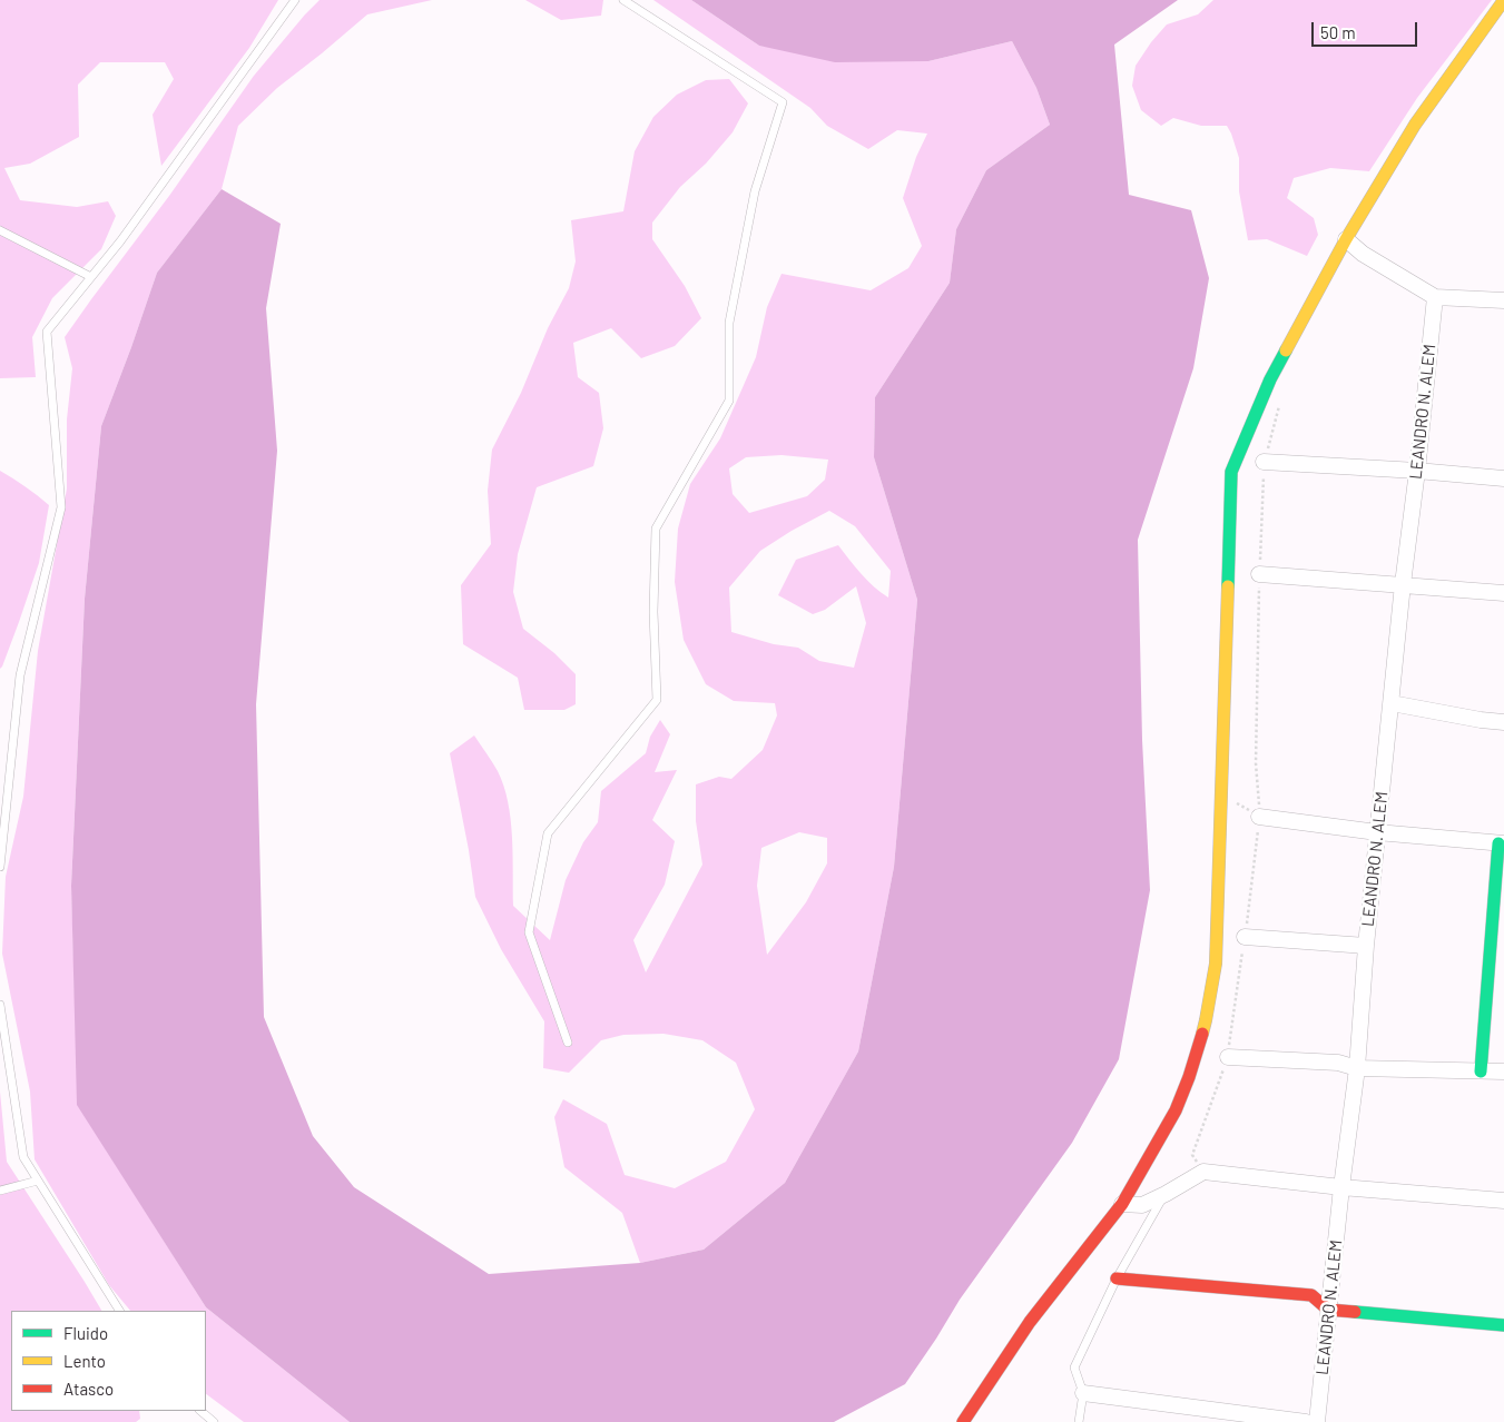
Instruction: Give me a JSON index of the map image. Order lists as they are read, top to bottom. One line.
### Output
{"streets":{"street":["LEANDRO N. ALEM"]},"legend":["Fluido","Lento","Atasco"],"scale_bar":"50 m"}
